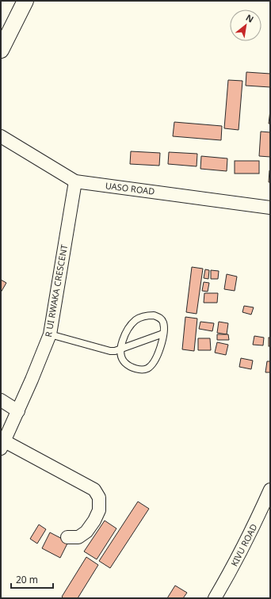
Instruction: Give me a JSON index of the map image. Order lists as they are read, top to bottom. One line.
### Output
{"streets":{"street":["UASO ROAD","R UI RWAKA CRESCENT","KIVU ROAD"]},"crossings":[["UASO ROAD","R UI RWAKA CRESCENT"]],"scale_bar":"20 m","north":"top right"}
